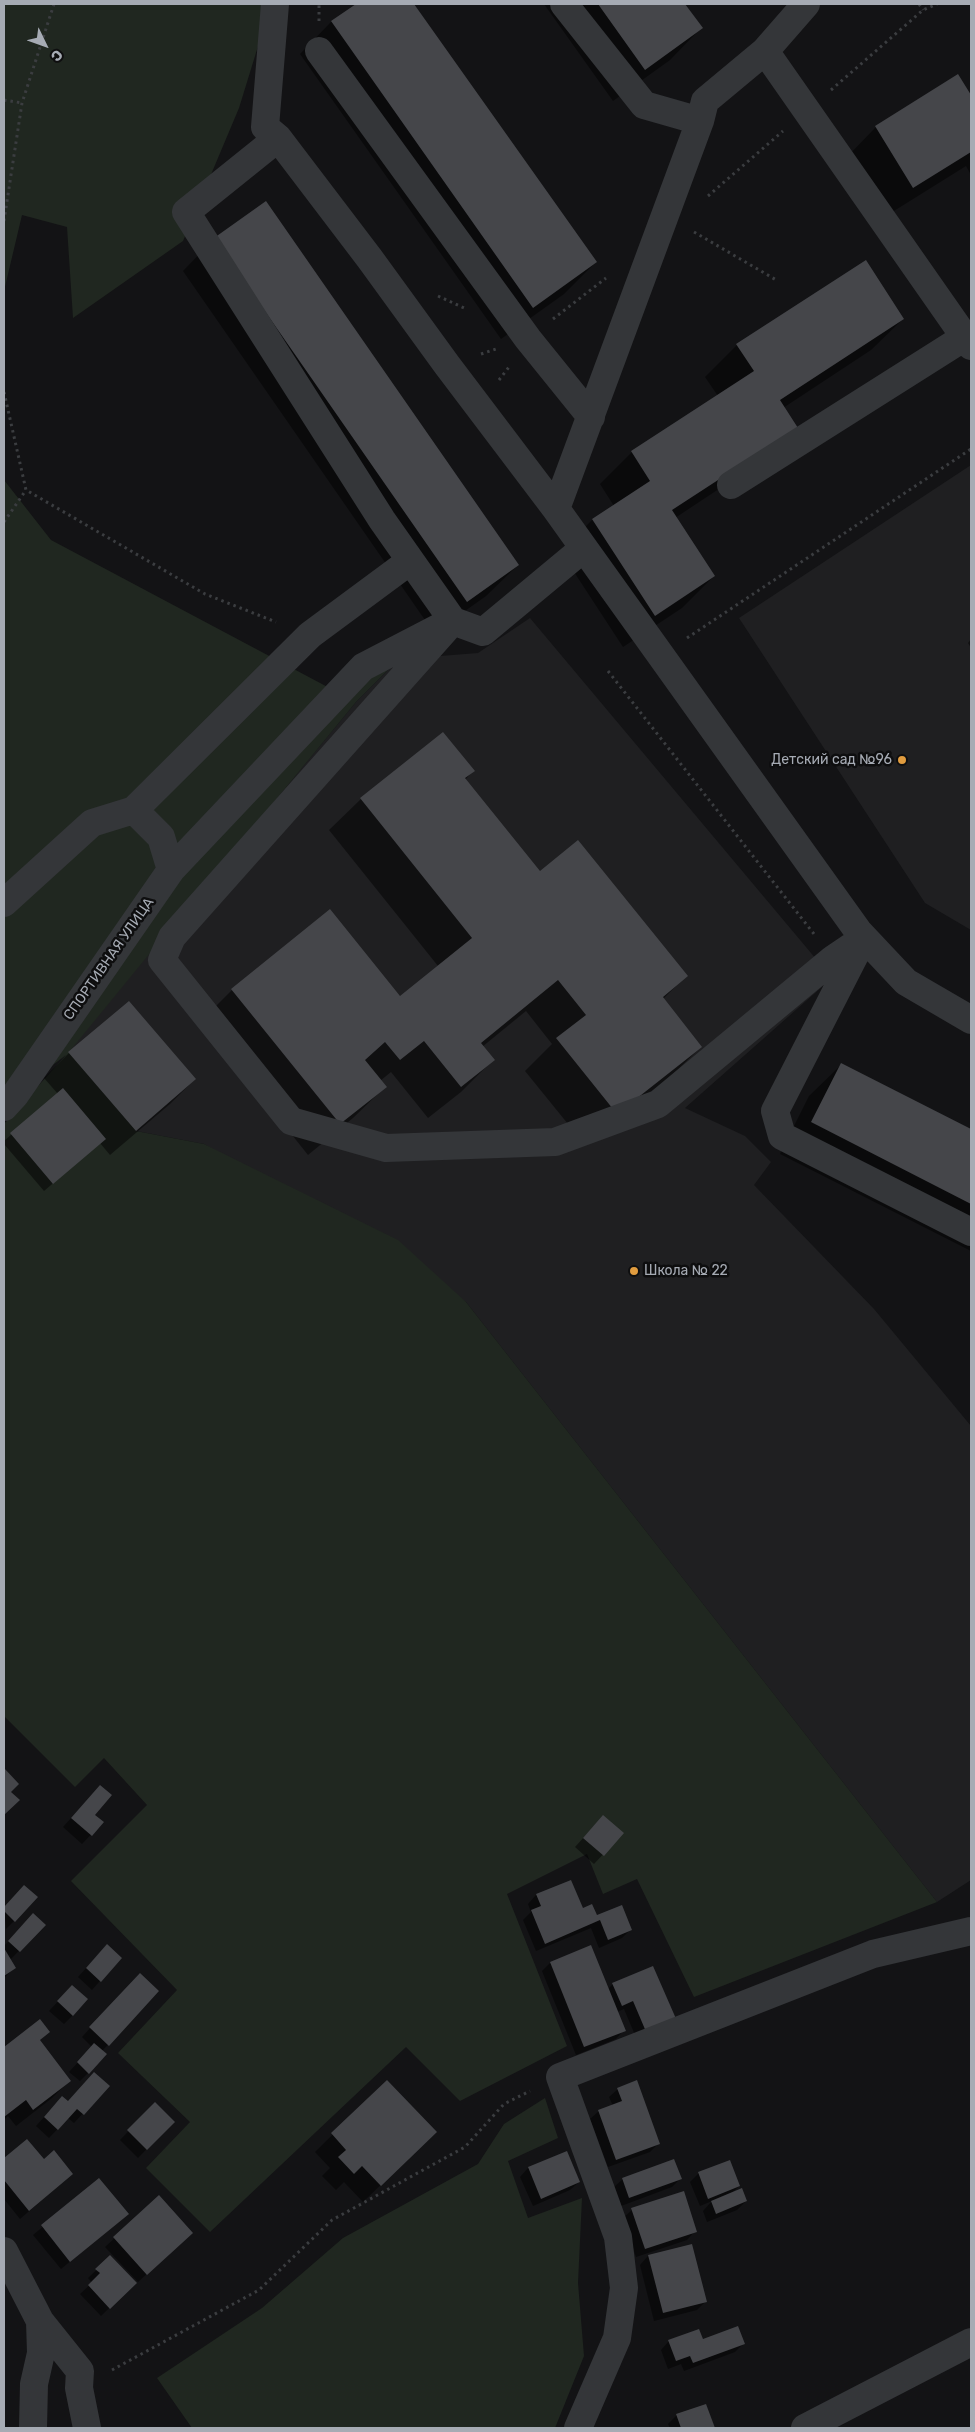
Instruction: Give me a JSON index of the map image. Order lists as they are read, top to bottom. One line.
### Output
{"streets":{"street":["СПОРТИВНАЯ УЛИЦА"]},"places":["Детский сад №96","Школа № 22"],"north":"bottom right"}
